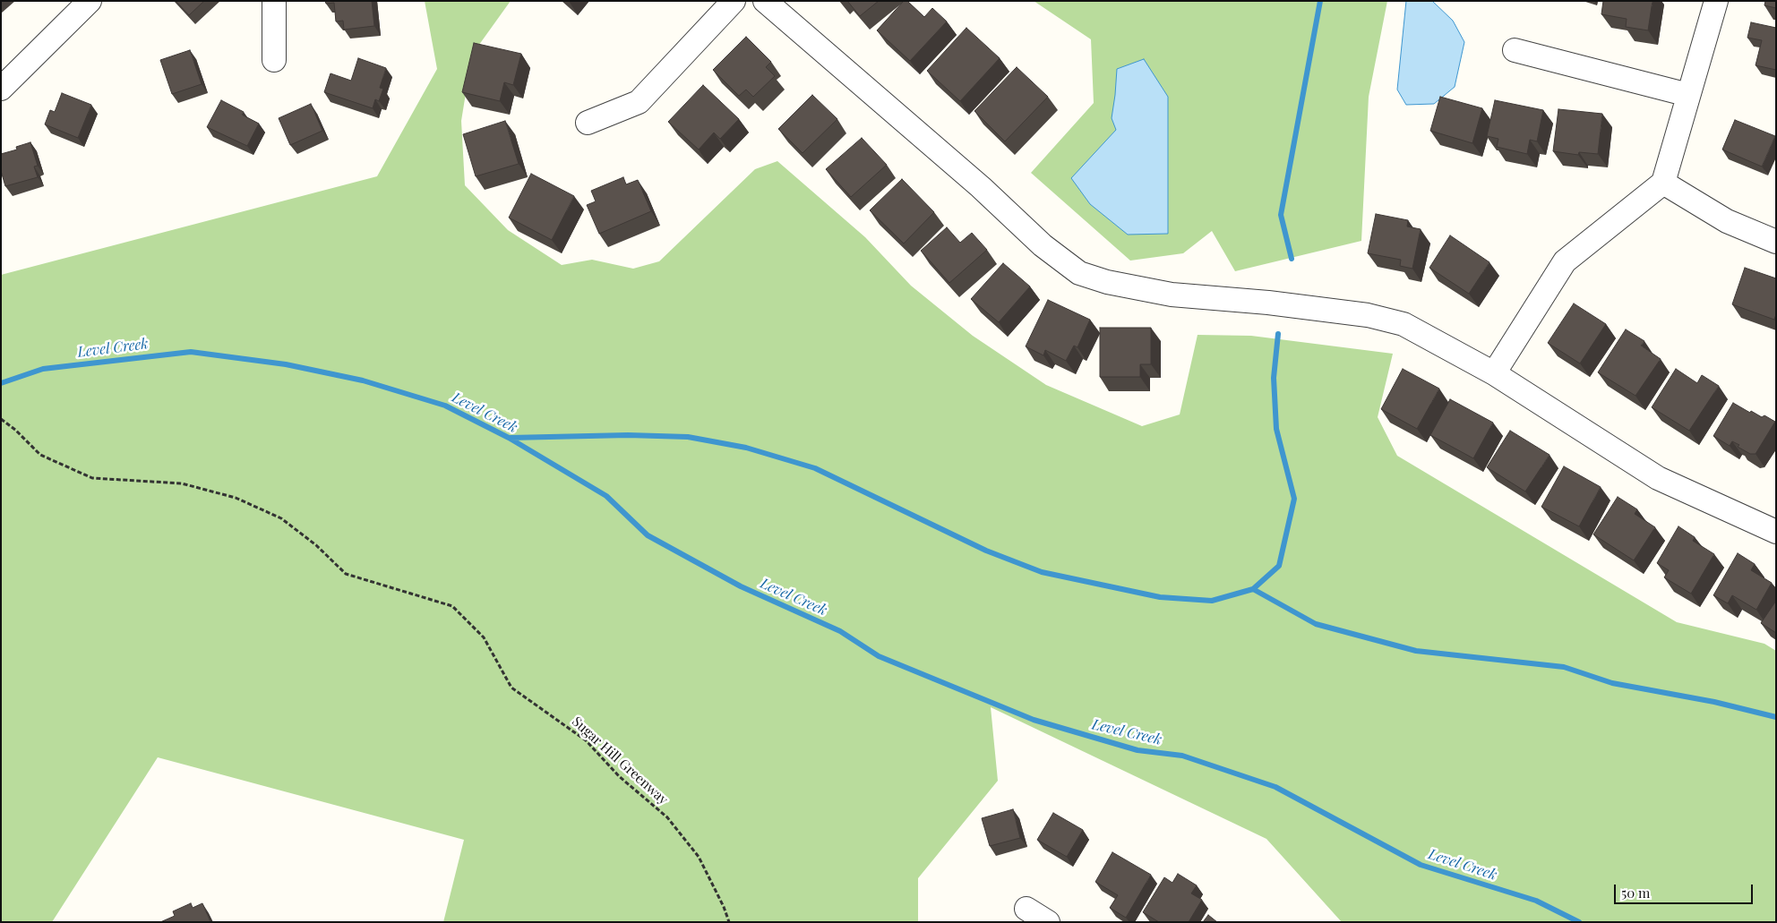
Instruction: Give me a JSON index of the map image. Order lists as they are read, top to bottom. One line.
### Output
{"streets":{"path":["Sugar Hill Greenway"]},"water":["Level Creek"],"scale_bar":"50 m"}
